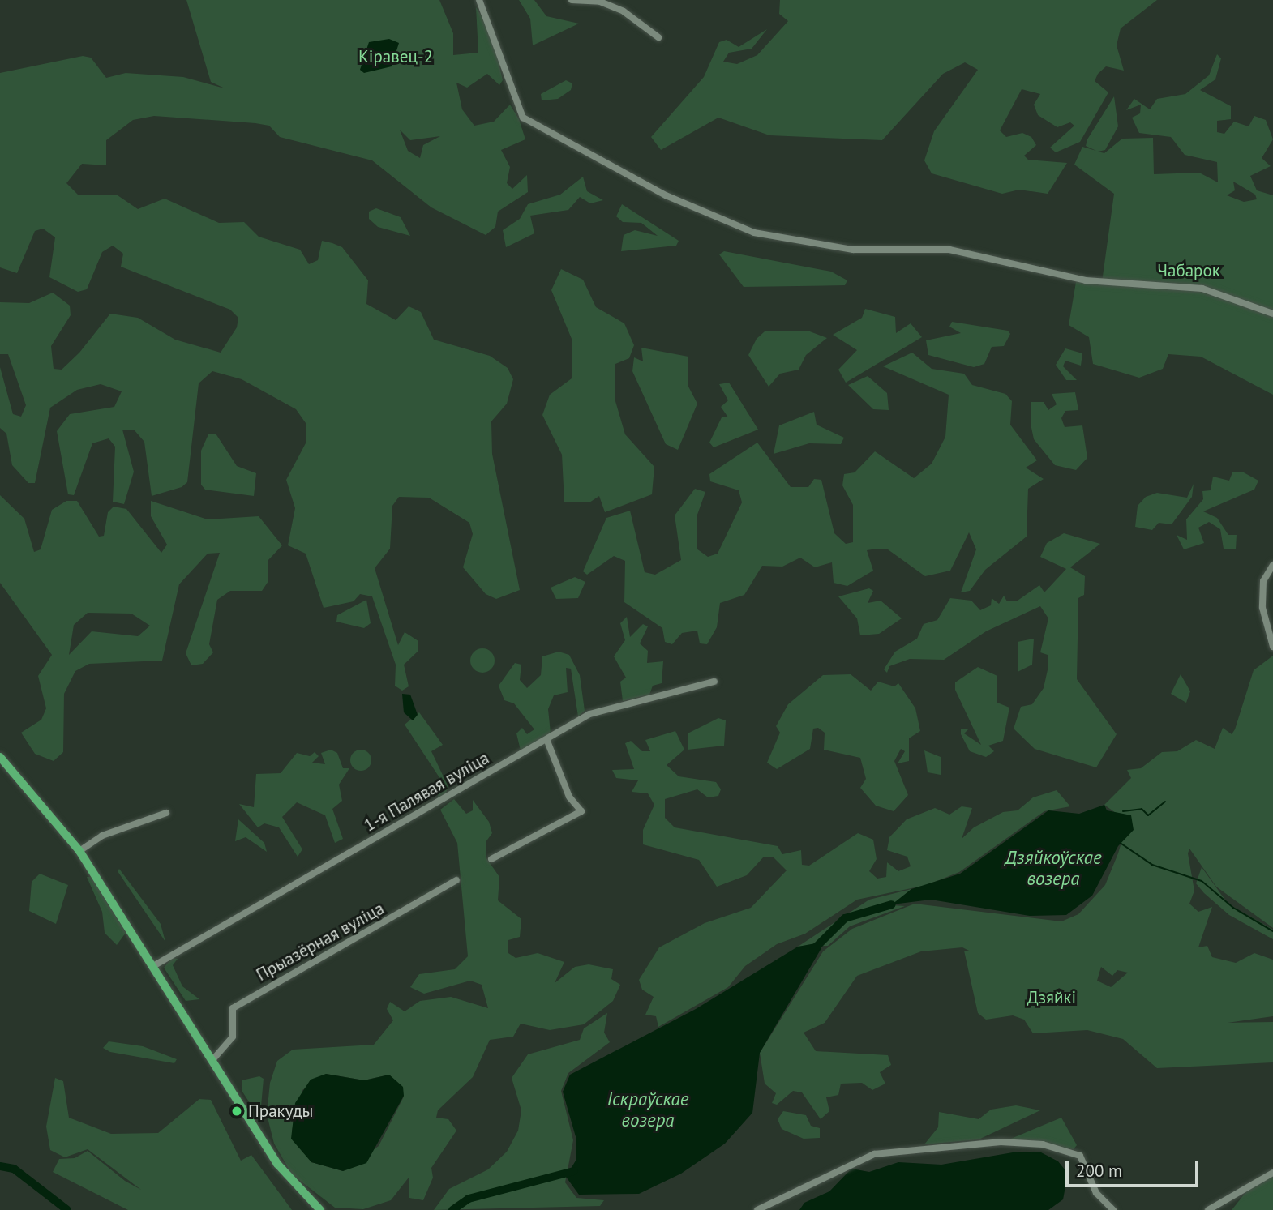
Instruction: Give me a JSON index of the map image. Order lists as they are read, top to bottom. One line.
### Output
{"streets":{"street":["1-я Палявая вуліца","Прыазёрная вуліца"]},"water":["Дзяйкоўскае возера","Іскраўскае возера"],"parks":["Кіравец-2","Чабарок","Дзяйкі"],"places":["Пракуды"],"scale_bar":"200 m"}
